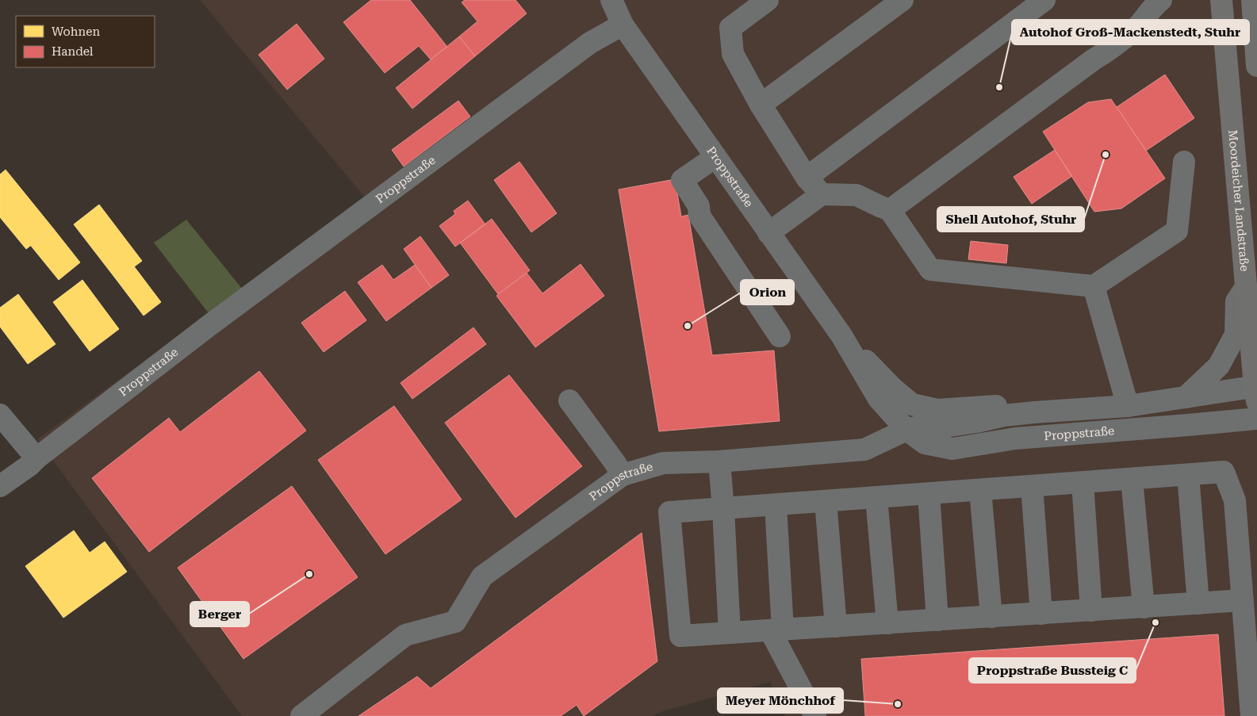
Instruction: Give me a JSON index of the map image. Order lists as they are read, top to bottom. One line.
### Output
{"streets":{"main road":["Moordeicher Landstraße"],"street":["Proppstraße"]},"crossings":[["Proppstraße","Moordeicher Landstraße"]],"places":["Autohof Groß-Mackenstedt, Stuhr","Shell Autohof, Stuhr","Orion","Berger","Proppstraße Bussteig C","Meyer Mönchhof"],"legend":["Wohnen","Handel"]}
